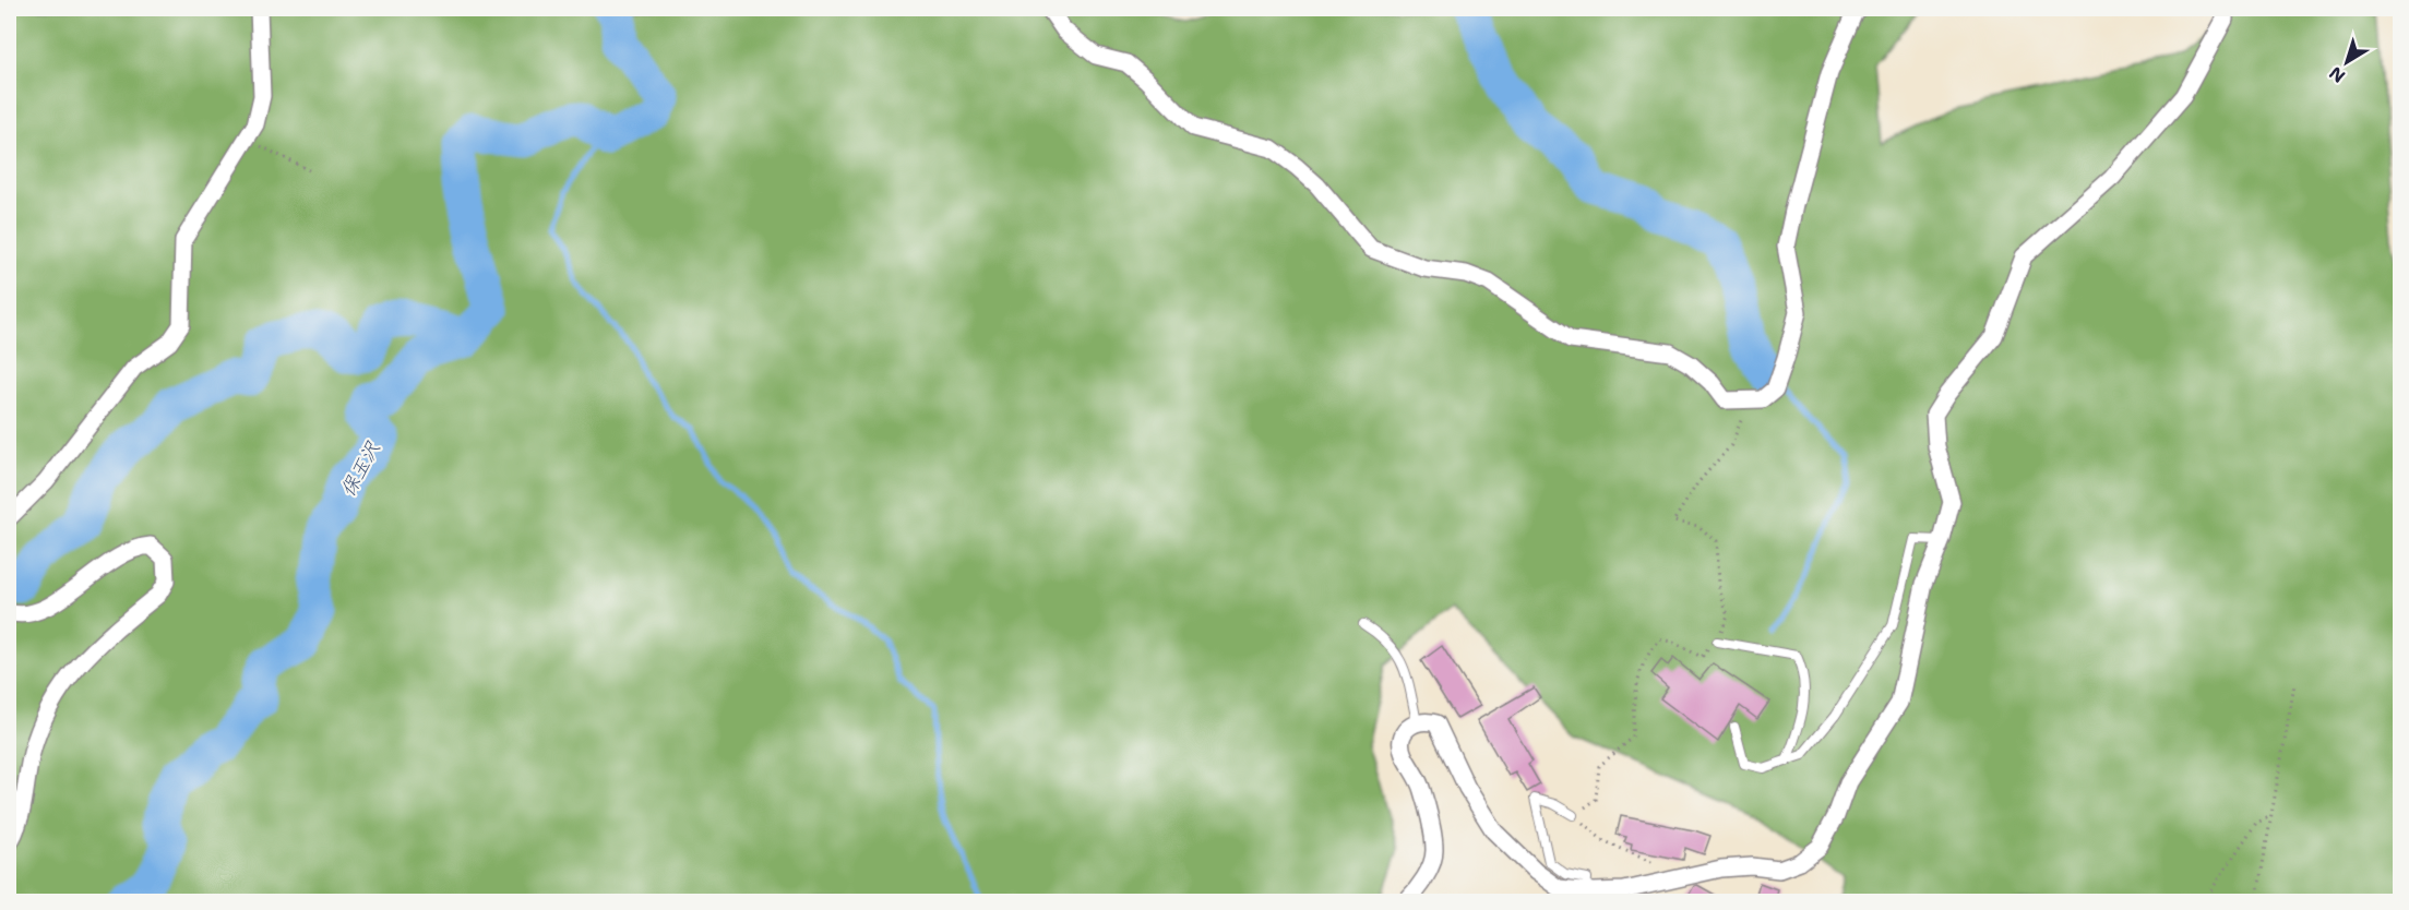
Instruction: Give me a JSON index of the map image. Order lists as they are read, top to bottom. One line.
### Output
{"water":["保玉沢"],"north":"bottom left"}
